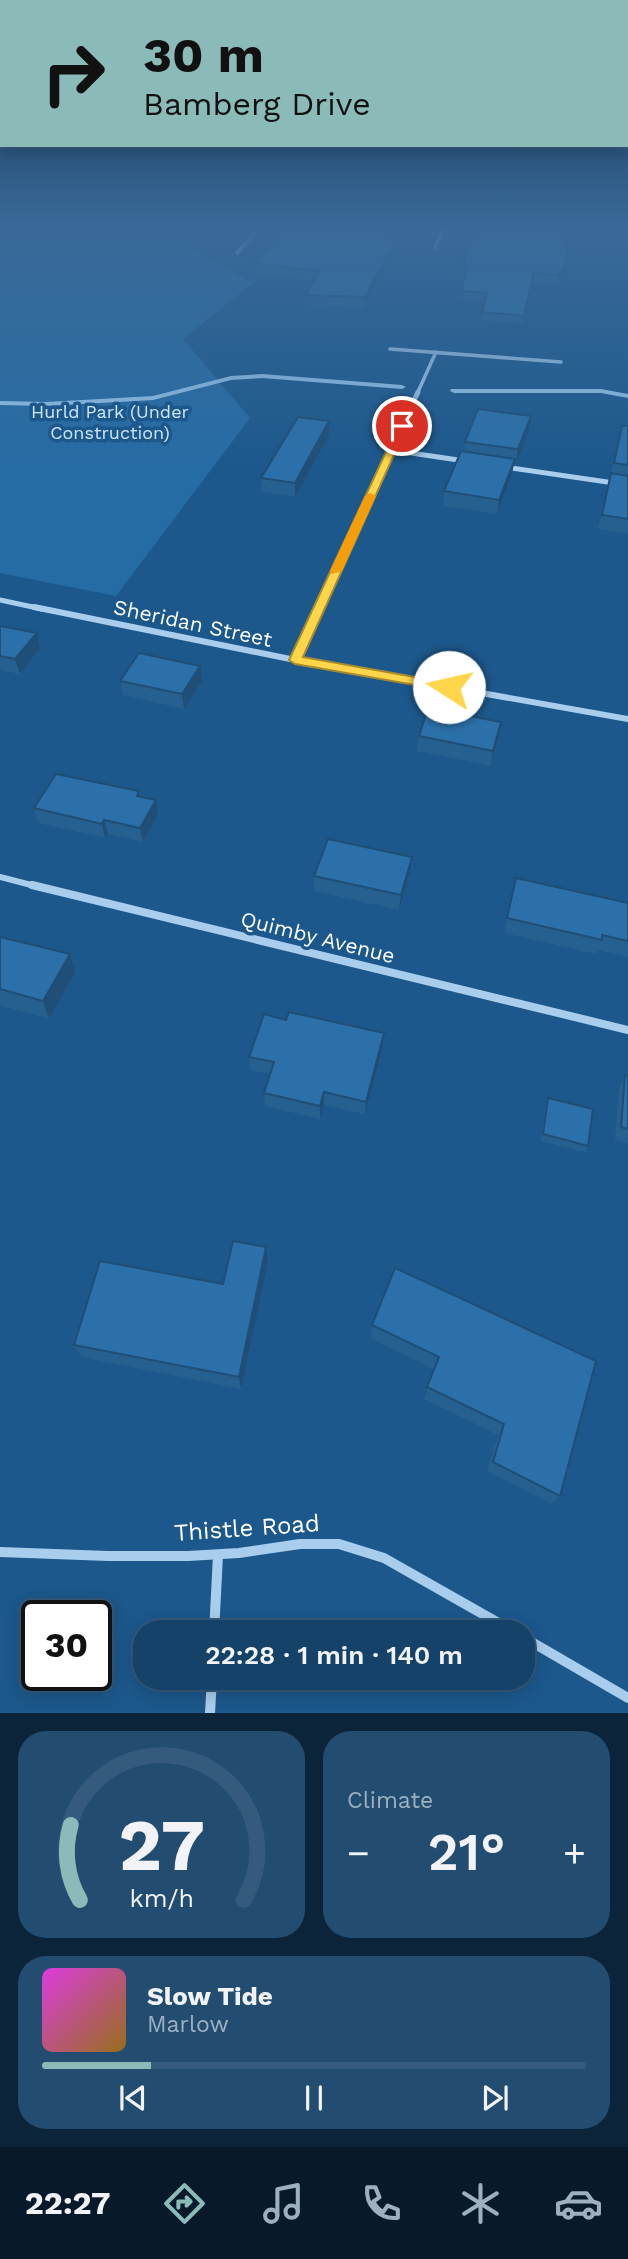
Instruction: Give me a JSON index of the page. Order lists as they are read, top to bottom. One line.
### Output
{"streets":{"street":["Sheridan Street","Quimby Avenue","Thistle Road"]},"parks":["Hurld Park (Under Construction)"],"page":{"turn":["30 m","Bamberg Drive"],"limit":"30","trip":"22:28 · 1 min · 140 m","tile":"Climate","heat":["−","21°","+"],"song":["Slow Tide","Marlow"],"tabs":"22:27","gauge":["27","km/h"]}}
